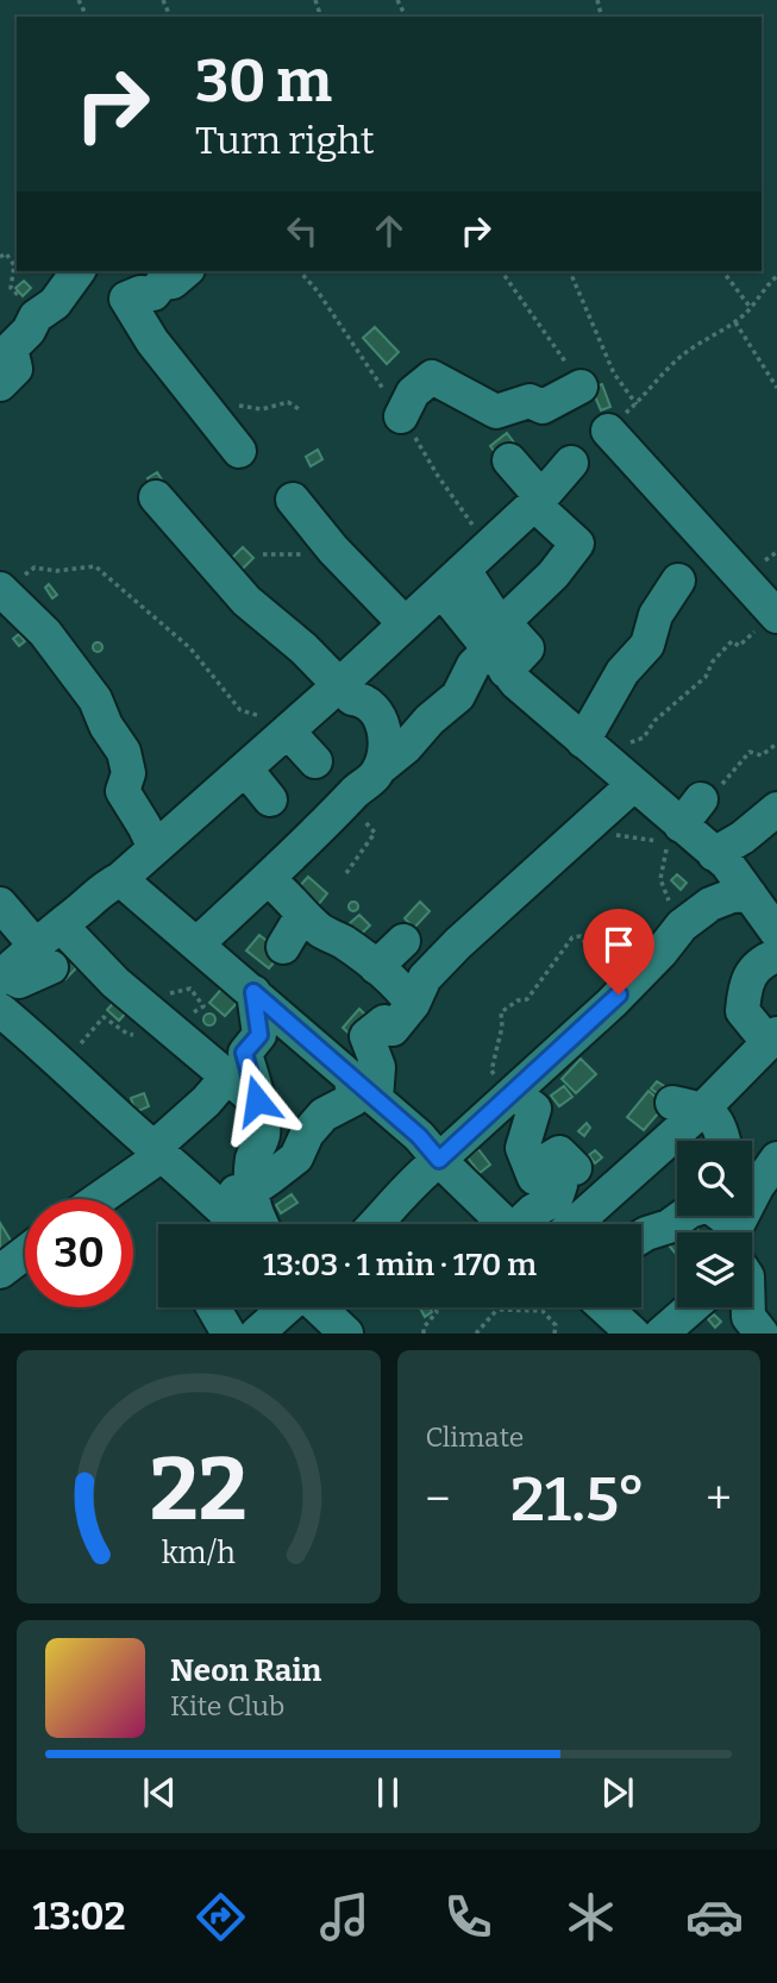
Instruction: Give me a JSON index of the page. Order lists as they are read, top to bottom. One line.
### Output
{"page":{"turn":["30 m","Turn right"],"limit":"30","trip":"13:03 · 1 min · 170 m","tile":"Climate","heat":["−","21.5°","+"],"song":["Neon Rain","Kite Club"],"tabs":"13:02","gauge":["22","km/h"]}}
